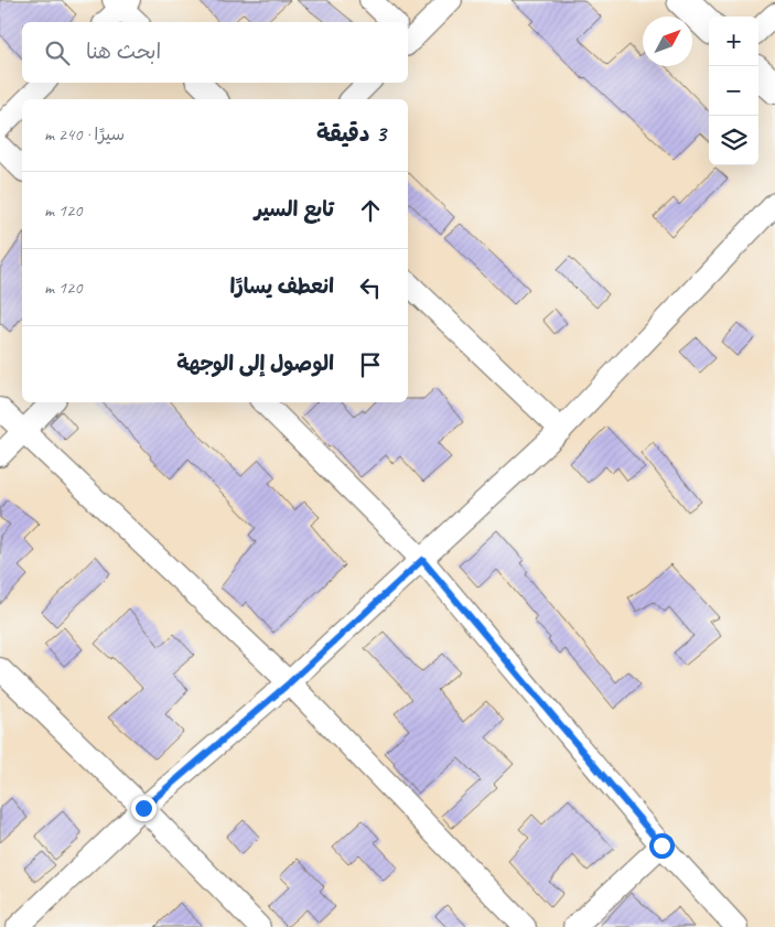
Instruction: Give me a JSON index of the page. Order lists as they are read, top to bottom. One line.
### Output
{"north":"top right","page":{"map_buttons":["+","−"],"search":"ابحث هنا","heading":["3 دقيقة","سيرًا · 240 m"],"list":[["تابع السير","120 m"],["انعطف يسارًا","120 m"],"الوصول إلى الوجهة"]}}
